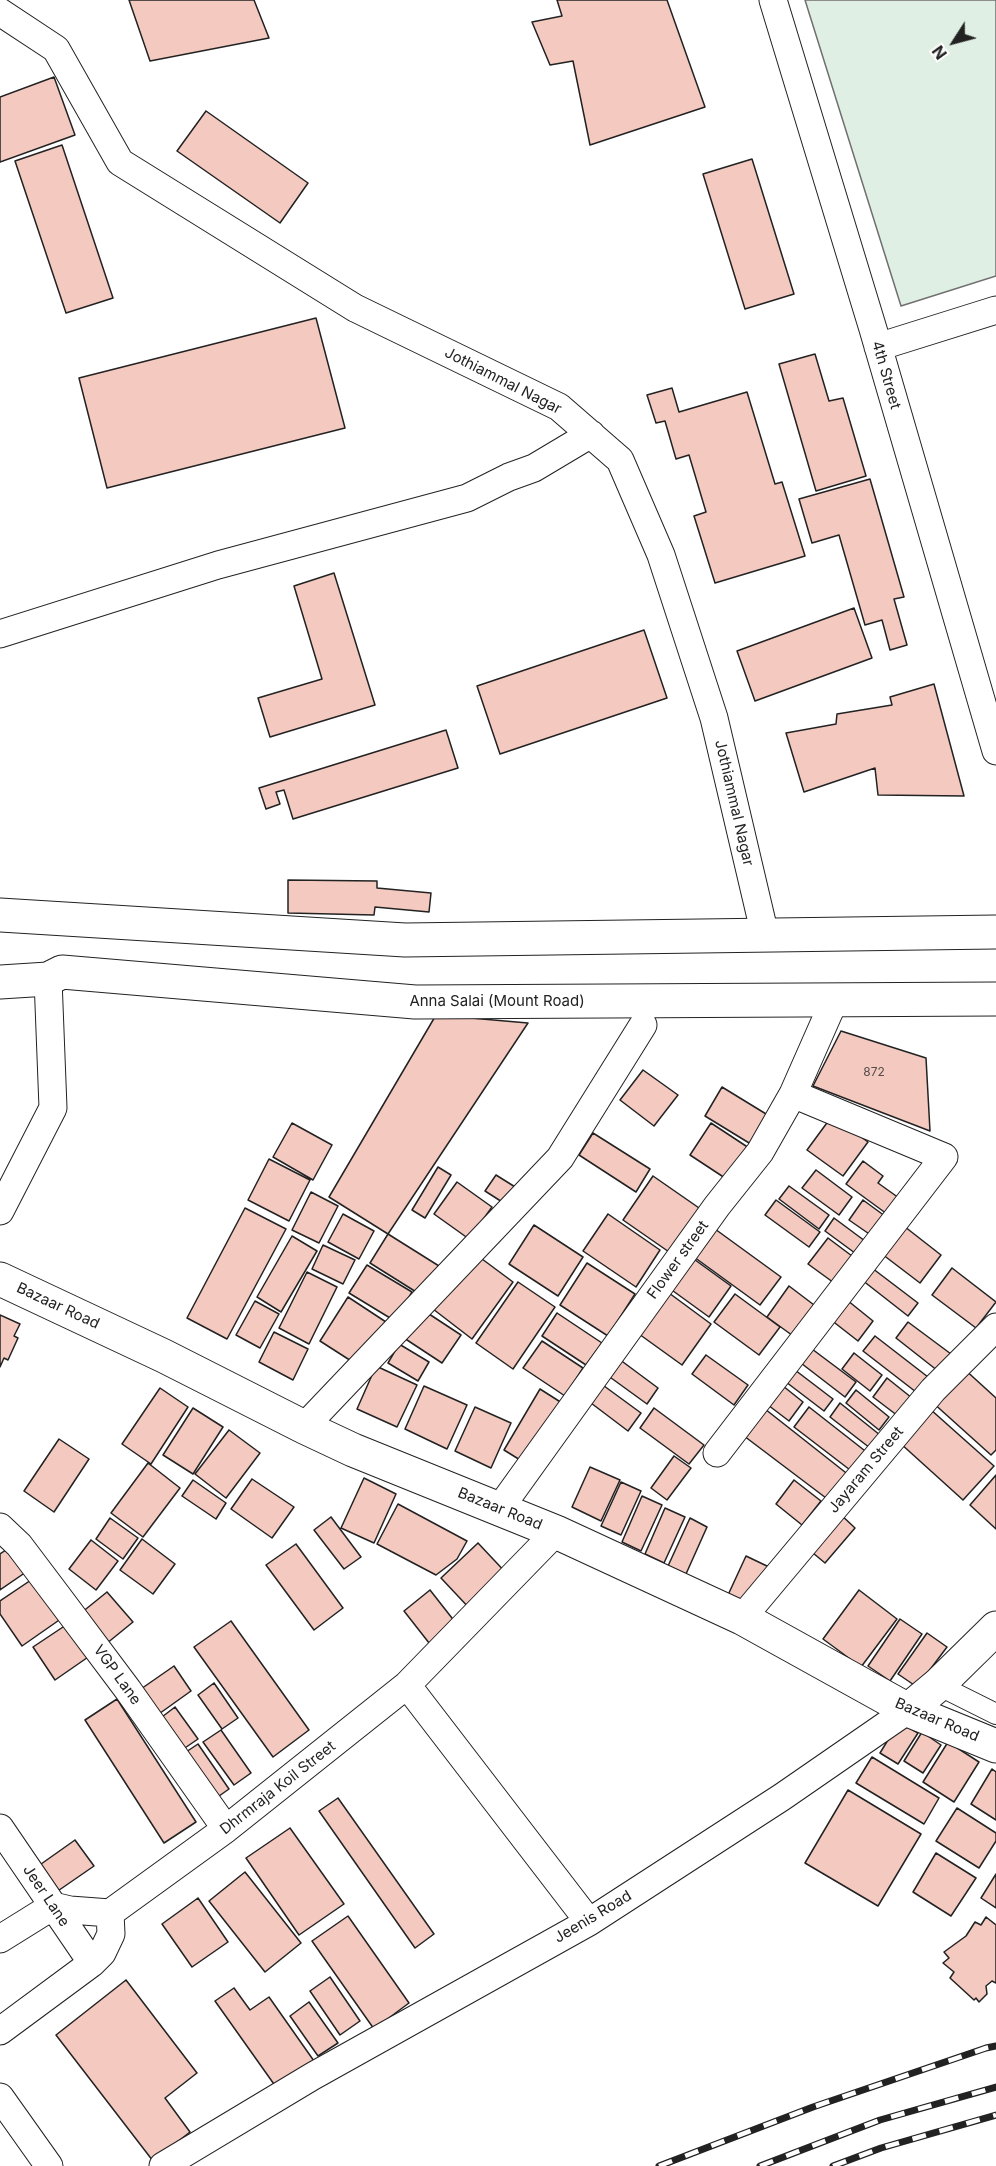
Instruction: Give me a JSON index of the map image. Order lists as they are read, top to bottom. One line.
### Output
{"streets":{"main road":["Anna Salai (Mount Road)","Bazaar Road","Jeenis Road"],"street":["4th Street","Jothiammal Nagar","Flower street","Jayaram Street","VGP Lane","Dhrmraja Koil Street","Jeer Lane"]},"crossings":[["Anna Salai (Mount Road)","Flower street"],["Flower street","Bazaar Road"],["Bazaar Road","Jayaram Street"],["Bazaar Road","Dhrmraja Koil Street"],["Bazaar Road","Jeenis Road"],["VGP Lane","Dhrmraja Koil Street"]],"house_numbers":["872"],"north":"bottom left"}
